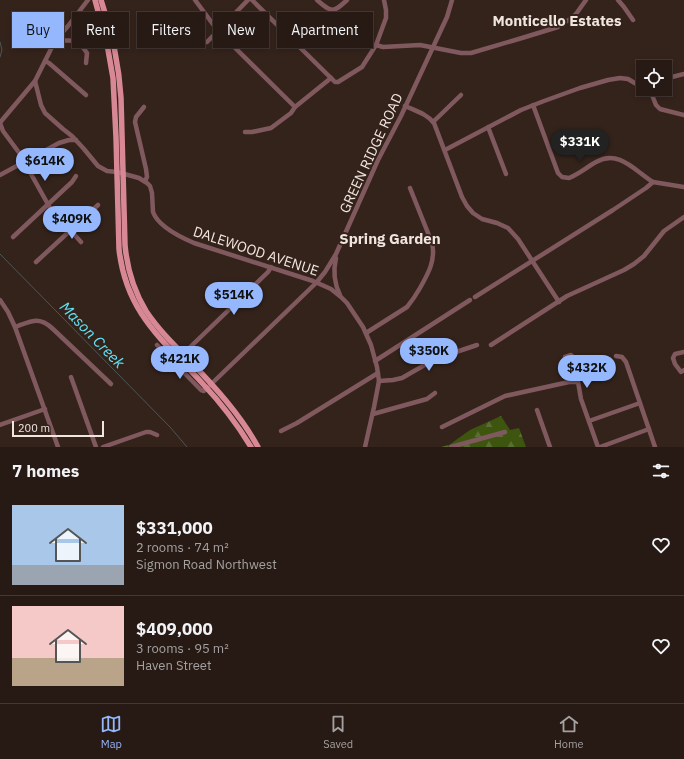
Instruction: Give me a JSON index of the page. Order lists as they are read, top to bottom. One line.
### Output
{"streets":{"street":["GREEN RIDGE ROAD","DALEWOOD AVENUE"]},"crossings":[["GREEN RIDGE ROAD","DALEWOOD AVENUE"]],"districts":["Monticello Estates","Spring Garden"],"water":["Mason Creek"],"scale_bar":"200 m","page":{"chip":["Buy","Rent","Filters","New","Apartment"],"price":["$331K","$614K","$409K","$514K","$350K","$421K","$432K"],"scale":"200 m","heading":"7 homes","list":[{"name":"$331,000","note":"2 rooms · 74 m² · Sigmon Road Northwest"},{"name":"$409,000","note":"3 rooms · 95 m² · Haven Street"}],"tabs":["Map","Saved","Home"]}}
